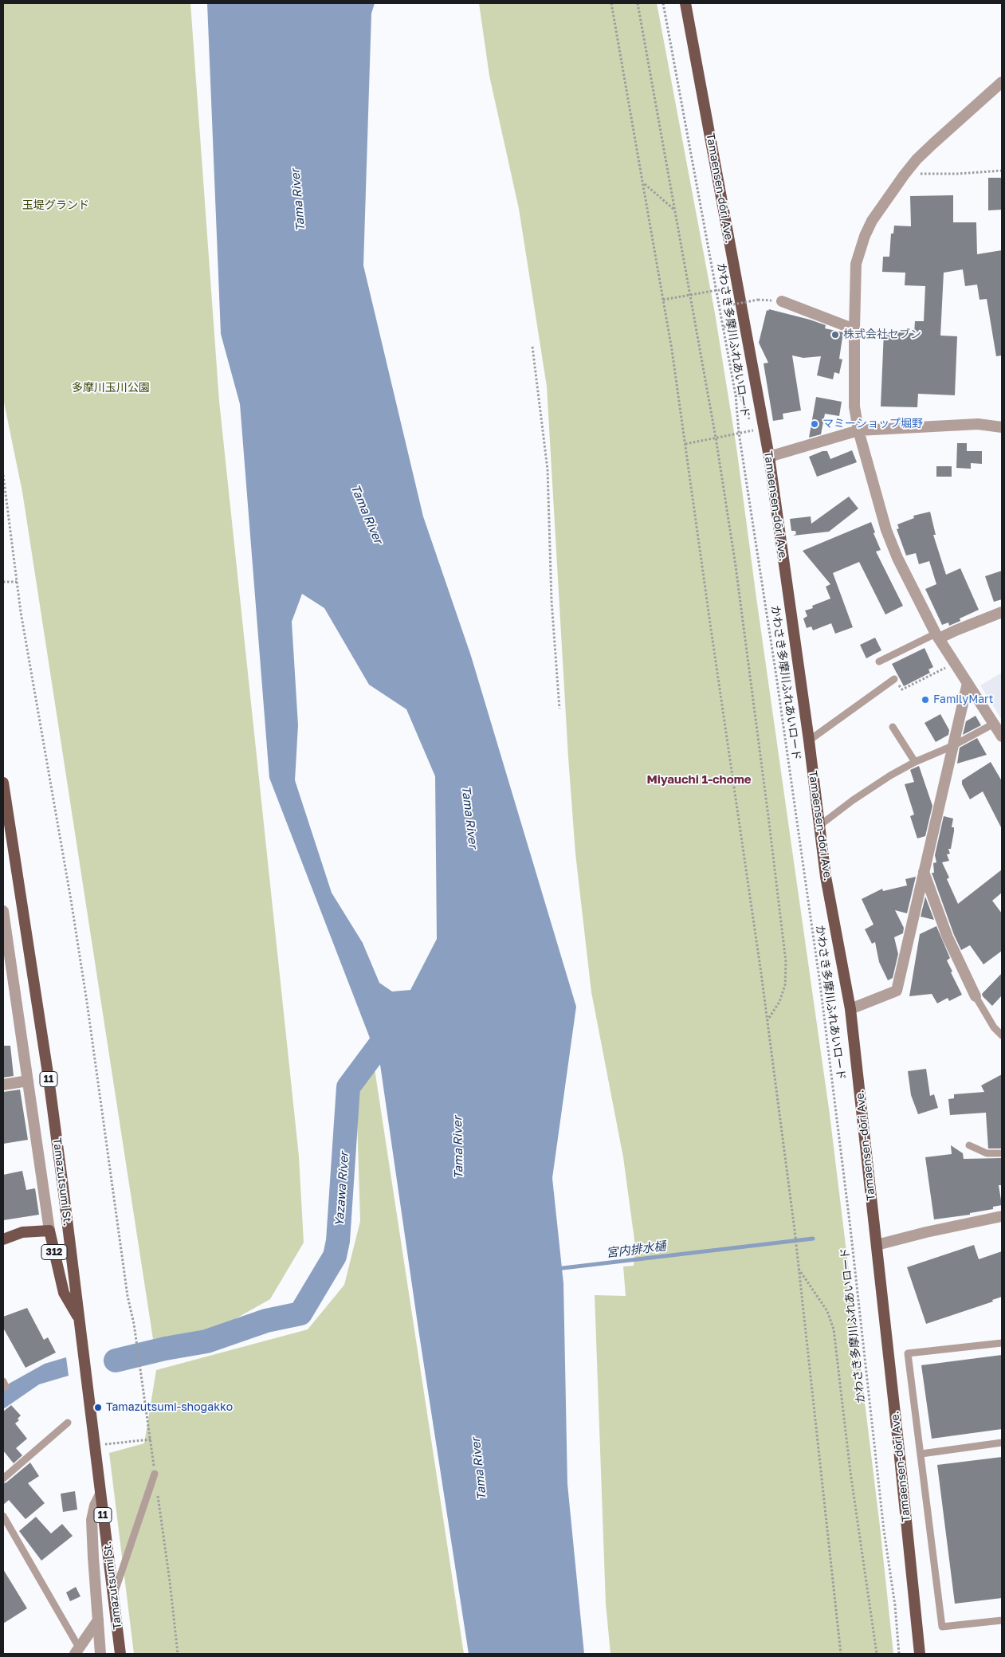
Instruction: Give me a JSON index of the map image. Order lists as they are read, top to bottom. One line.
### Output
{"streets":{"main road":["Tamaensen-dōri Ave.","11","Tamazutsumi St.","312"],"path":["かわさき多摩川ふれあいロード"]},"crossings":[["Tamazutsumi St.","312"]],"districts":["Miyauchi 1-chome"],"water":["Tama River","Yazawa River","宮内排水樋"],"parks":["玉堤グランド","多摩川玉川公園"],"places":["株式会社セブン","マミーショップ堀野","FamilyMart","Tamazutsumi-shogakko"]}
